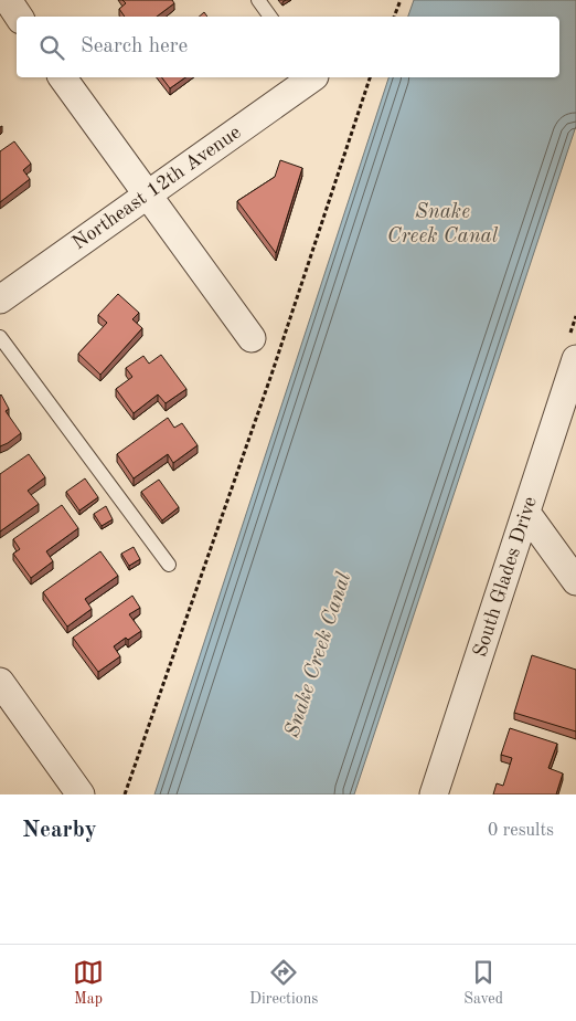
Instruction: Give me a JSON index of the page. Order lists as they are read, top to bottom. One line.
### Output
{"streets":{"street":["Northeast 12th Avenue","South Glades Drive"]},"water":["Snake Creek Canal"],"page":{"search":"Search here","heading":["Nearby","0 results"],"nav":["Map","Directions","Saved"]}}
